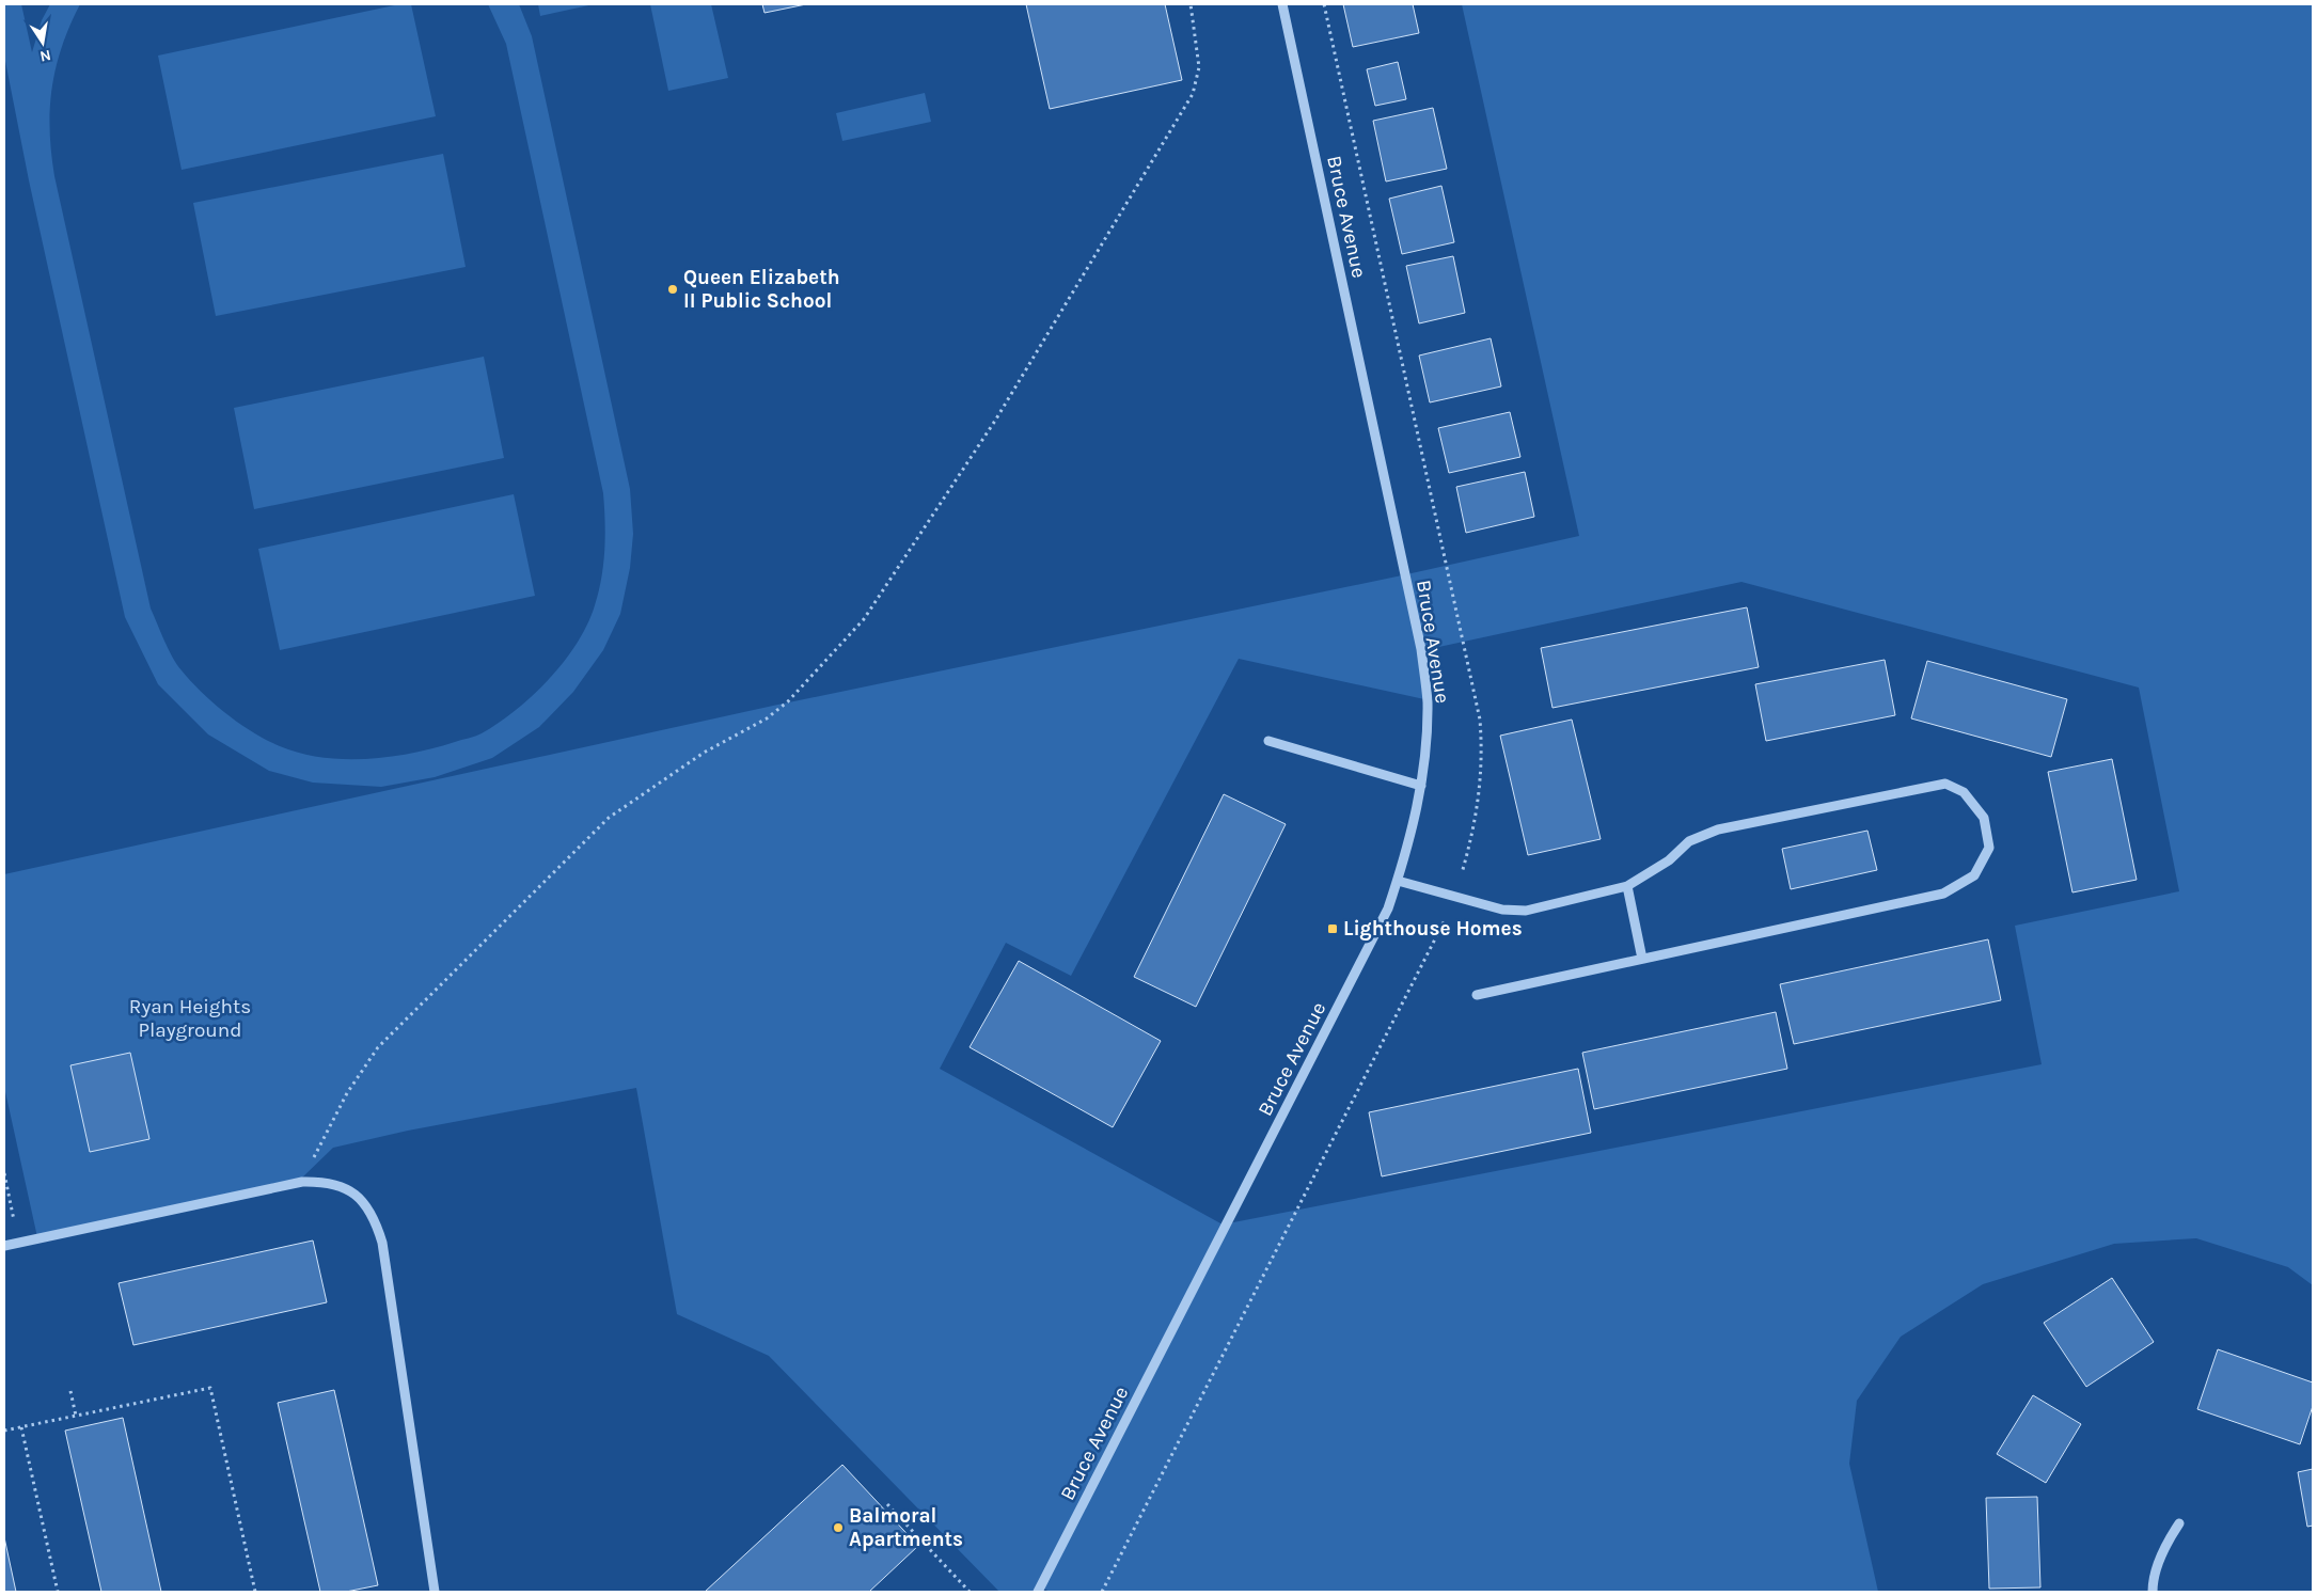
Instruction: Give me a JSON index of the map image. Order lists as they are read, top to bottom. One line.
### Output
{"streets":{"street":["Bruce Avenue"]},"parks":["Ryan Heights Playground"],"places":{"other":["Queen Elizabeth II Public School","Balmoral Apartments"],"transit":["Lighthouse Homes"]},"north":"bottom"}
